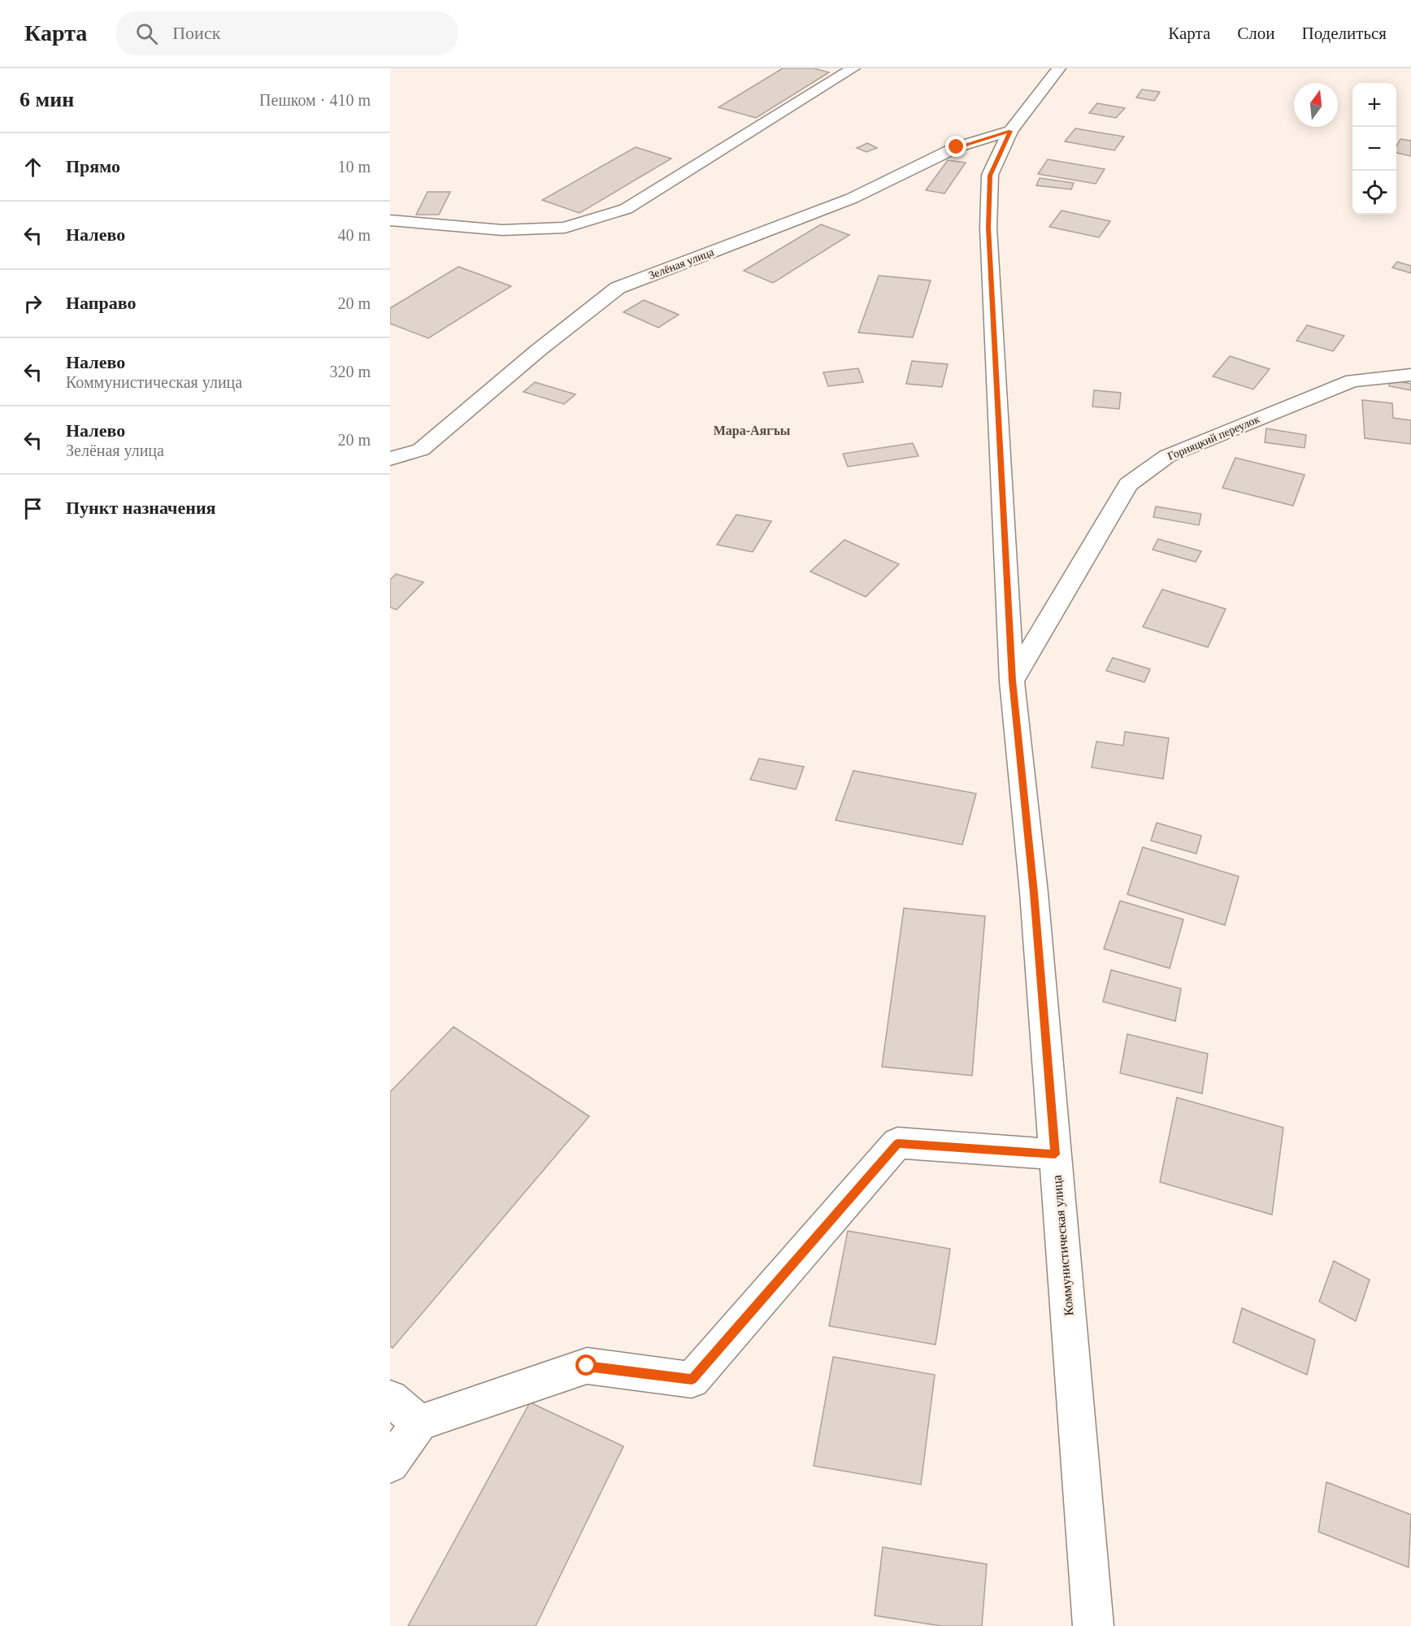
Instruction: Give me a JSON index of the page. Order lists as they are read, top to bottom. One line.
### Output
{"streets":{"street":["Зелёная улица","Горняцкий переулок","Коммунистическая улица"]},"crossings":[["Зелёная улица","Коммунистическая улица"],["Горняцкий переулок","Коммунистическая улица"]],"districts":["Мара-Аягъы"],"north":"top","page":{"header":"Карта","search":"Поиск","nav":["Карта","Слои","Поделиться"],"heading":["6 мин","Пешком · 410 m"],"map_buttons":["+","−"],"list":[["Прямо","10 m"],["Налево","40 m"],["Направо","20 m"],["Налево","Коммунистическая улица","320 m"],["Налево","Зелёная улица","20 m"],"Пункт назначения"]}}
